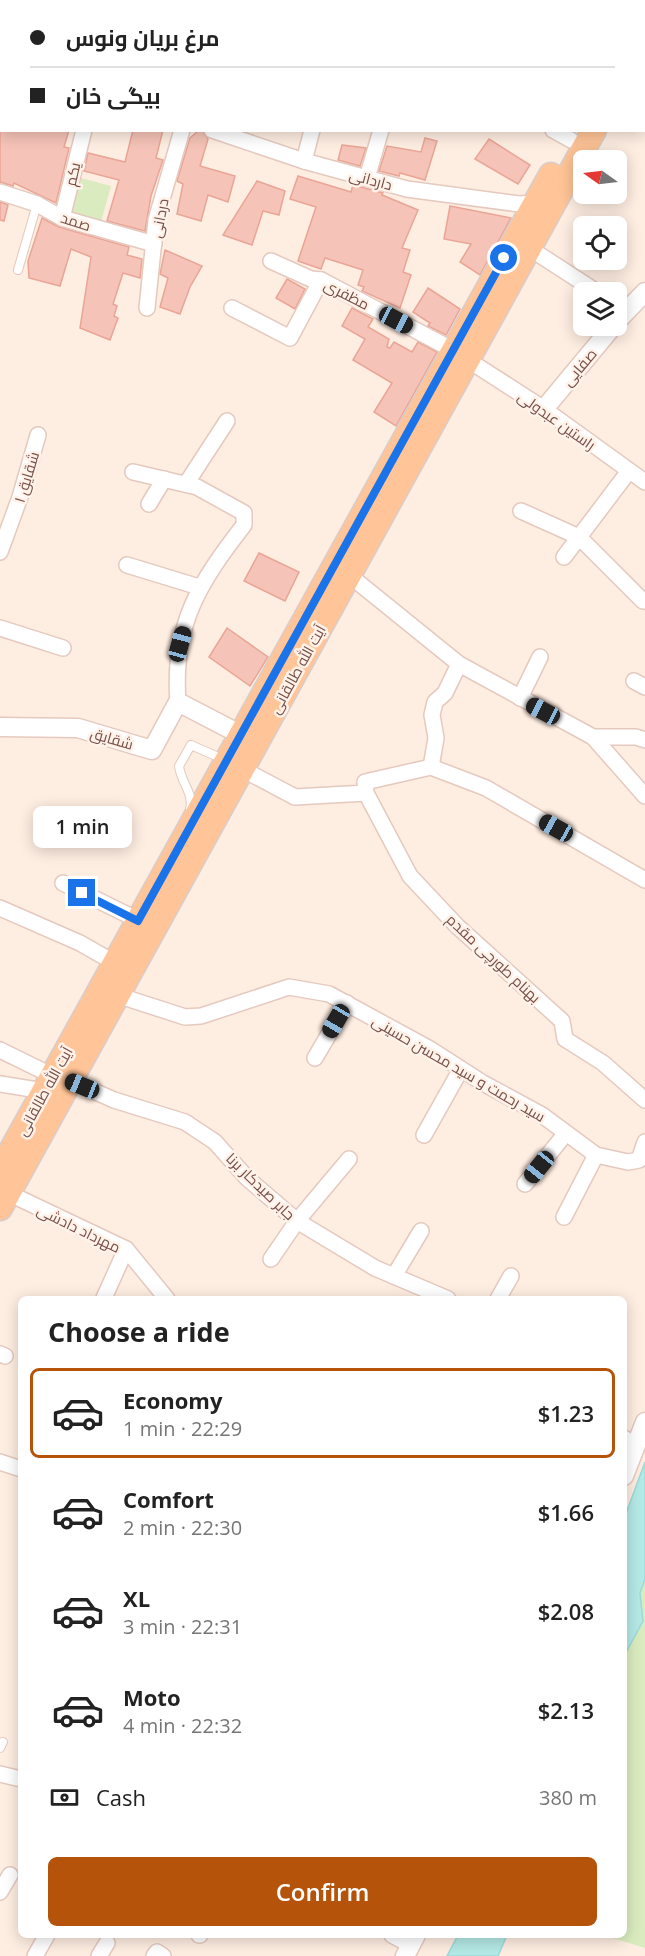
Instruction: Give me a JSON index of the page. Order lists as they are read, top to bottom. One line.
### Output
{"streets":{"main road":["آیت الله طالقانی"],"street":["یکم","داردانی","دردانی","صمد","مظفری","صفایی","راستین عبدولی","شقایق ۱","شقایق","بهنام طورچی مقدم","سید رحمت و سید محسن حسینی","جابر صیدکار برنا","مهرداد دادشی"]},"crossings":[["یکم","صمد"],["داردانی","آیت الله طالقانی"],["دردانی","صمد"],["مظفری","راستین عبدولی"],["مظفری","آیت الله طالقانی"],["صفایی","راستین عبدولی"],["راستین عبدولی","آیت الله طالقانی"],["آیت الله طالقانی","سید رحمت و سید محسن حسینی"],["آیت الله طالقانی","جابر صیدکار برنا"],["آیت الله طالقانی","مهرداد دادشی"]],"north":"left","page":{"banner":["مرغ بریان ونوس","بیگی خان"],"bubble":"1 min","heading":"Choose a ride","list":[{"name":"Economy","note":"1 min · 22:29","value":"$1.23"},{"name":"Comfort","note":"2 min · 22:30","value":"$1.66"},{"name":"XL","note":"3 min · 22:31","value":"$2.08"},{"name":"Moto","note":"4 min · 22:32","value":"$2.13"}],"pay":["Cash","380 m"],"buttons":"Confirm"}}
